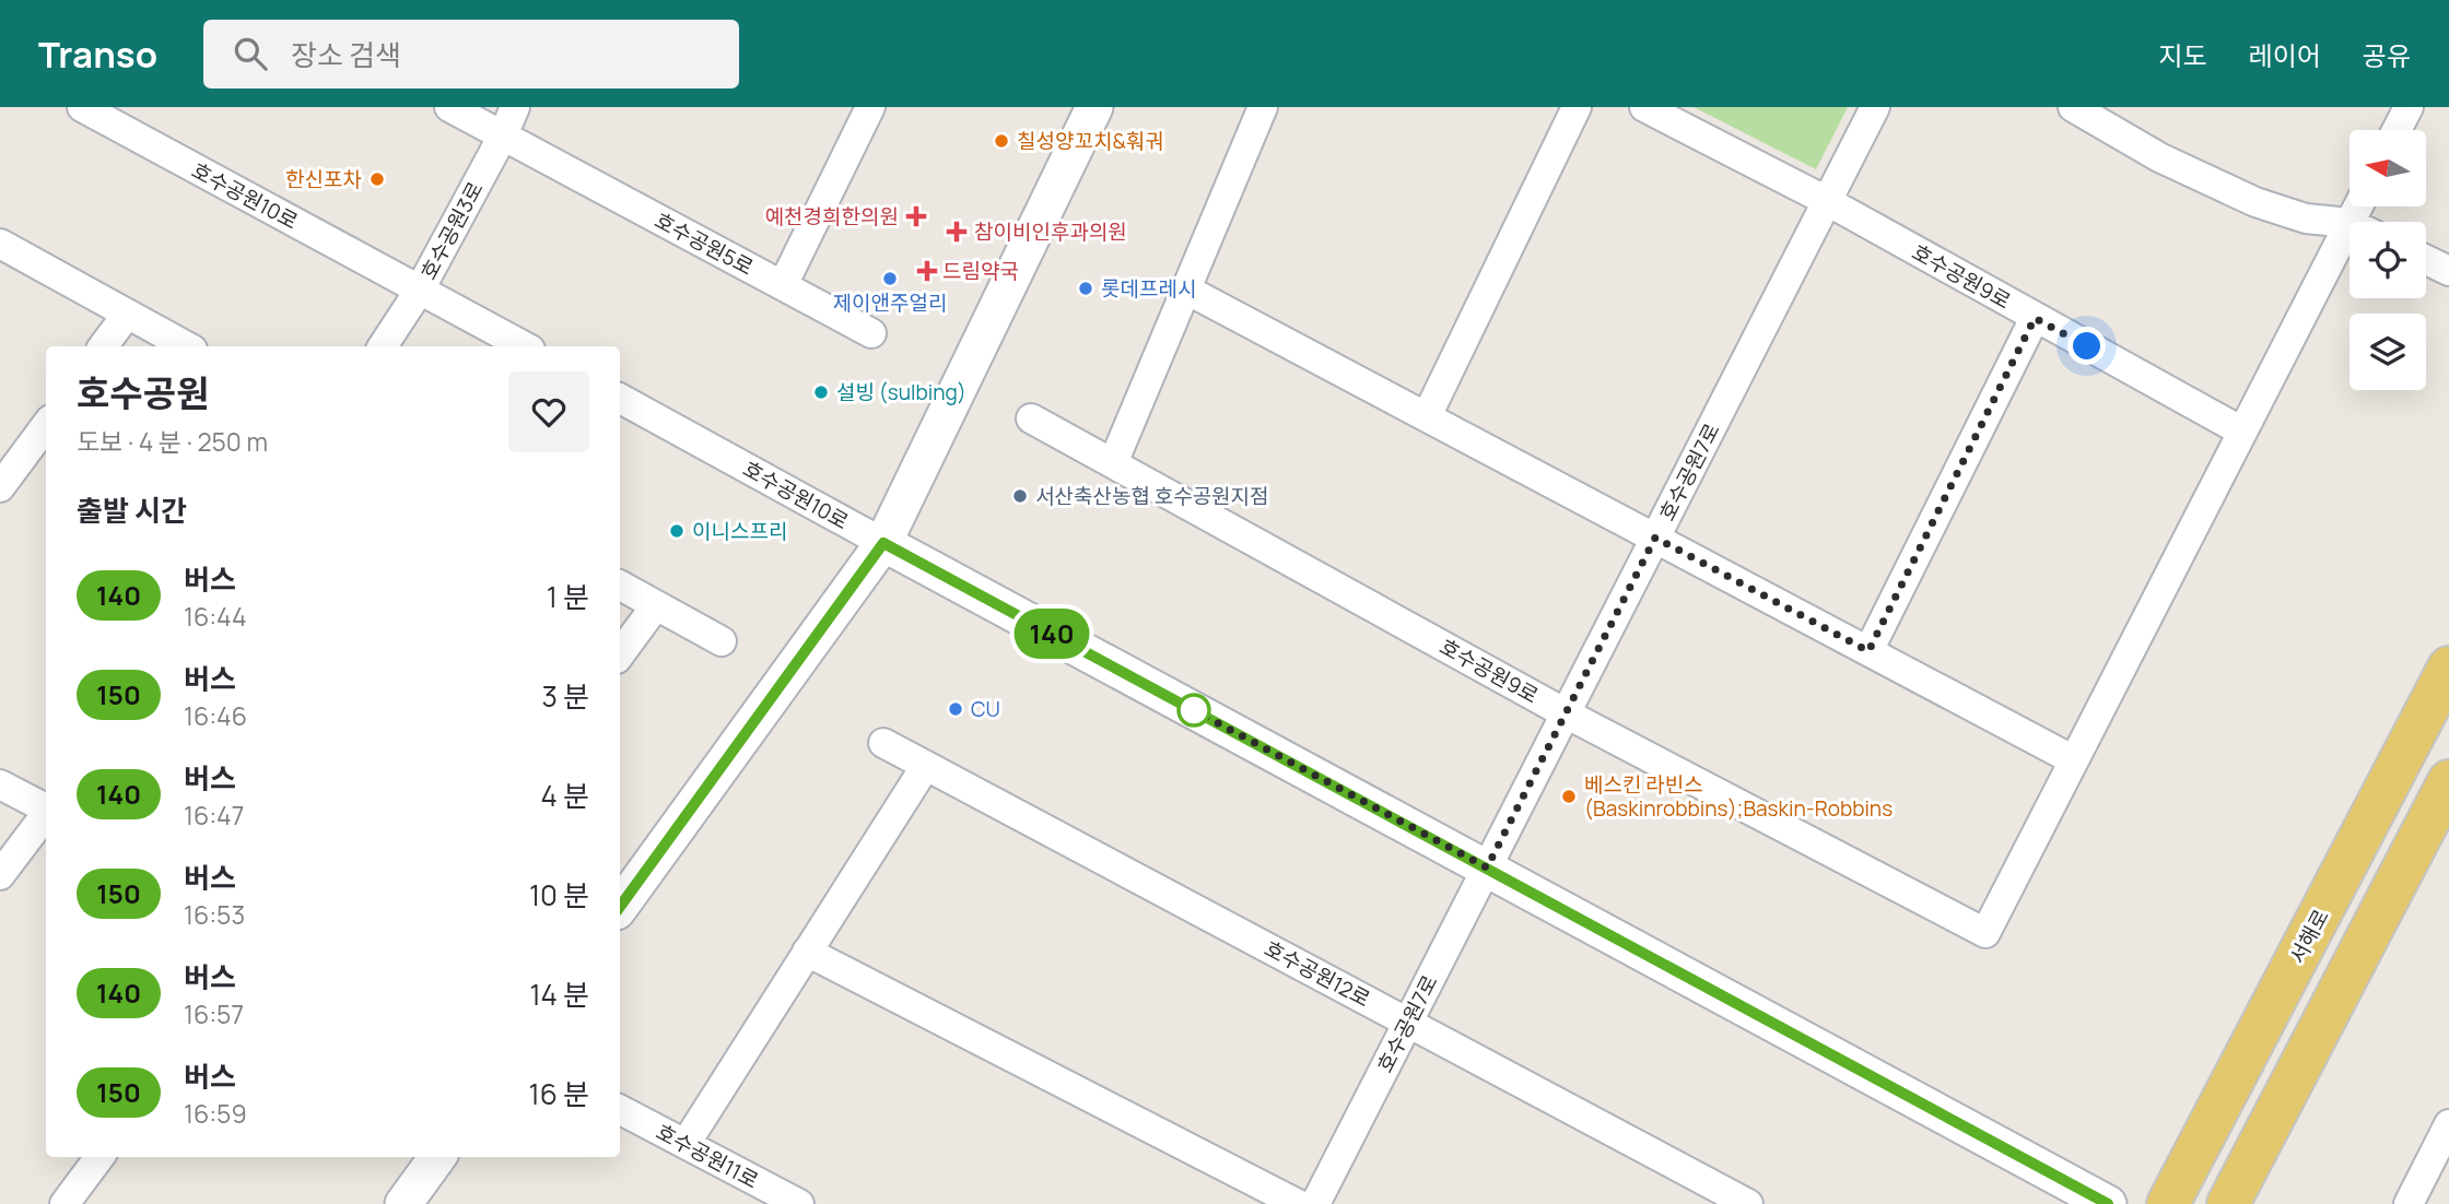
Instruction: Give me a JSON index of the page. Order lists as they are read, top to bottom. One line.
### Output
{"streets":{"main road":["서해로"],"street":["호수공원10로","호수공원3로","호수공원5로","호수공원9로","호수공원7로","호수공원12로","호수공원11로"]},"crossings":[["호수공원10로","호수공원3로"],["호수공원10로","호수공원7로"],["호수공원3로","호수공원5로"],["호수공원9로","호수공원7로"],["호수공원7로","호수공원12로"]],"places":{"other":["칠성양꼬치&훠궈","한신포차","제이앤주얼리","롯데프레시","설빙 (sulbing)","서산축산농협 호수공원지점","이니스프리","CU","베스킨 라빈스 (Baskinrobbins);Baskin-Robbins"],"health":["예천경희한의원","참이비인후과의원","드림약국"]},"lines":["bus line 140"],"north":"left","page":{"header":"Transo","search":"장소 검색","nav":["지도","레이어","공유"],"on_map":"140","heading":[["호수공원","도보 · 4 분 · 250 m"],"출발 시간"],"list":[{"mark":"140","name":"버스","note":"16:44","value":"1 분"},{"mark":"150","name":"버스","note":"16:46","value":"3 분"},{"mark":"140","name":"버스","note":"16:47","value":"4 분"},{"mark":"150","name":"버스","note":"16:53","value":"10 분"},{"mark":"140","name":"버스","note":"16:57","value":"14 분"},{"mark":"150","name":"버스","note":"16:59","value":"16 분"}]}}
